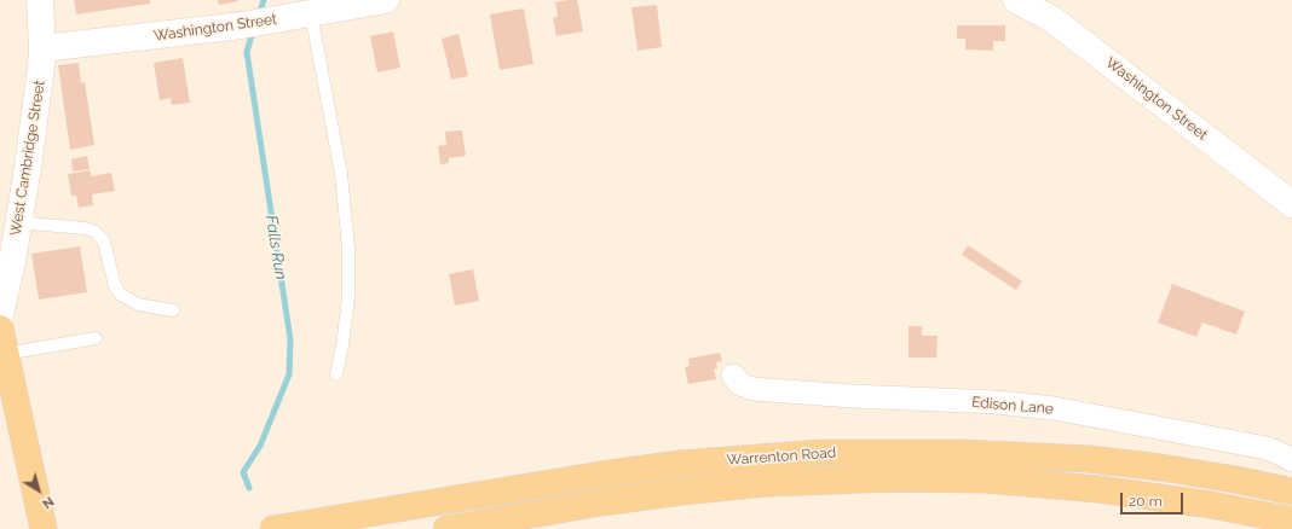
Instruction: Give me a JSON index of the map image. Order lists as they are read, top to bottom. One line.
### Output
{"streets":{"main road":["Warrenton Road"],"street":["Washington Street","West Cambridge Street","Edison Lane"]},"crossings":[["Washington Street","West Cambridge Street"]],"water":["Falls Run"],"scale_bar":"20 m","north":"bottom right"}
